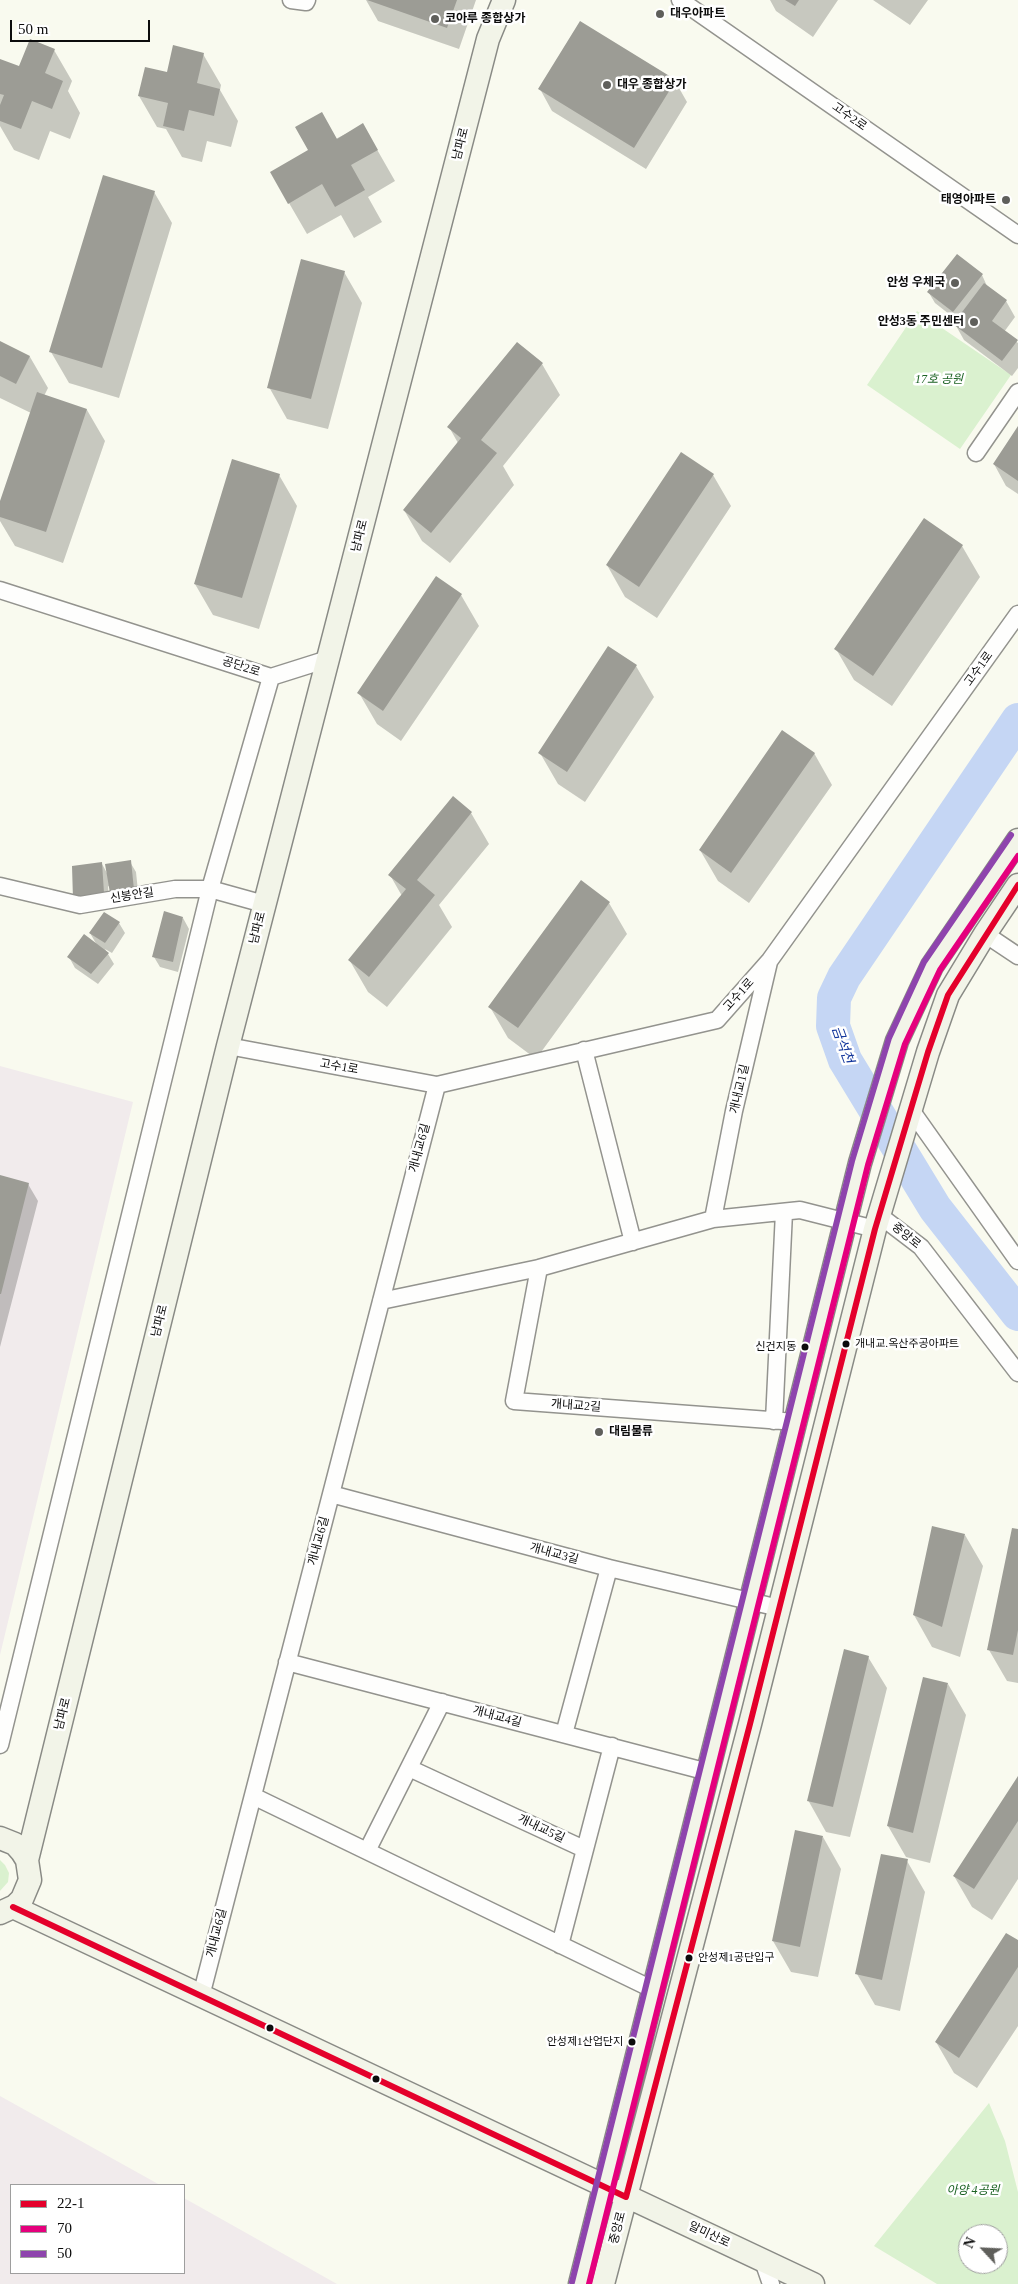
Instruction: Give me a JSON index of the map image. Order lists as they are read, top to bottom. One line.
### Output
{"streets":{"main road":["남파로","중앙로","알미산로"],"street":["고수2로","공단2로","고수1로","신봉안길","개내교1길","개내교6길","개내교2길","개내교3길","개내교4길","개내교5길"]},"crossings":[["남파로","고수1로"],["남파로","신봉안길"],["남파로","알미산로"],["공단2로","신봉안길"],["고수1로","개내교1길"],["고수1로","개내교6길"],["개내교6길","개내교3길"],["개내교6길","개내교4길"],["개내교6길","알미산로"],["중앙로","개내교2길"],["중앙로","개내교3길"],["중앙로","개내교4길"],["중앙로","알미산로"]],"water":["금석천"],"parks":["17호 공원","아양 4공원"],"places":["대우아파트","코아루 종합상가","대우 종합상가","태영아파트","안성 우체국","안성3동 주민센터","개내교.옥산주공아파트","신건지동","대림물류","안성제1공단입구","안성제1산업단지"],"lines":["transit line 50","transit line 70","transit line 22-1"],"legend":["22-1","70","50"],"scale_bar":"50 m","north":"top left"}
